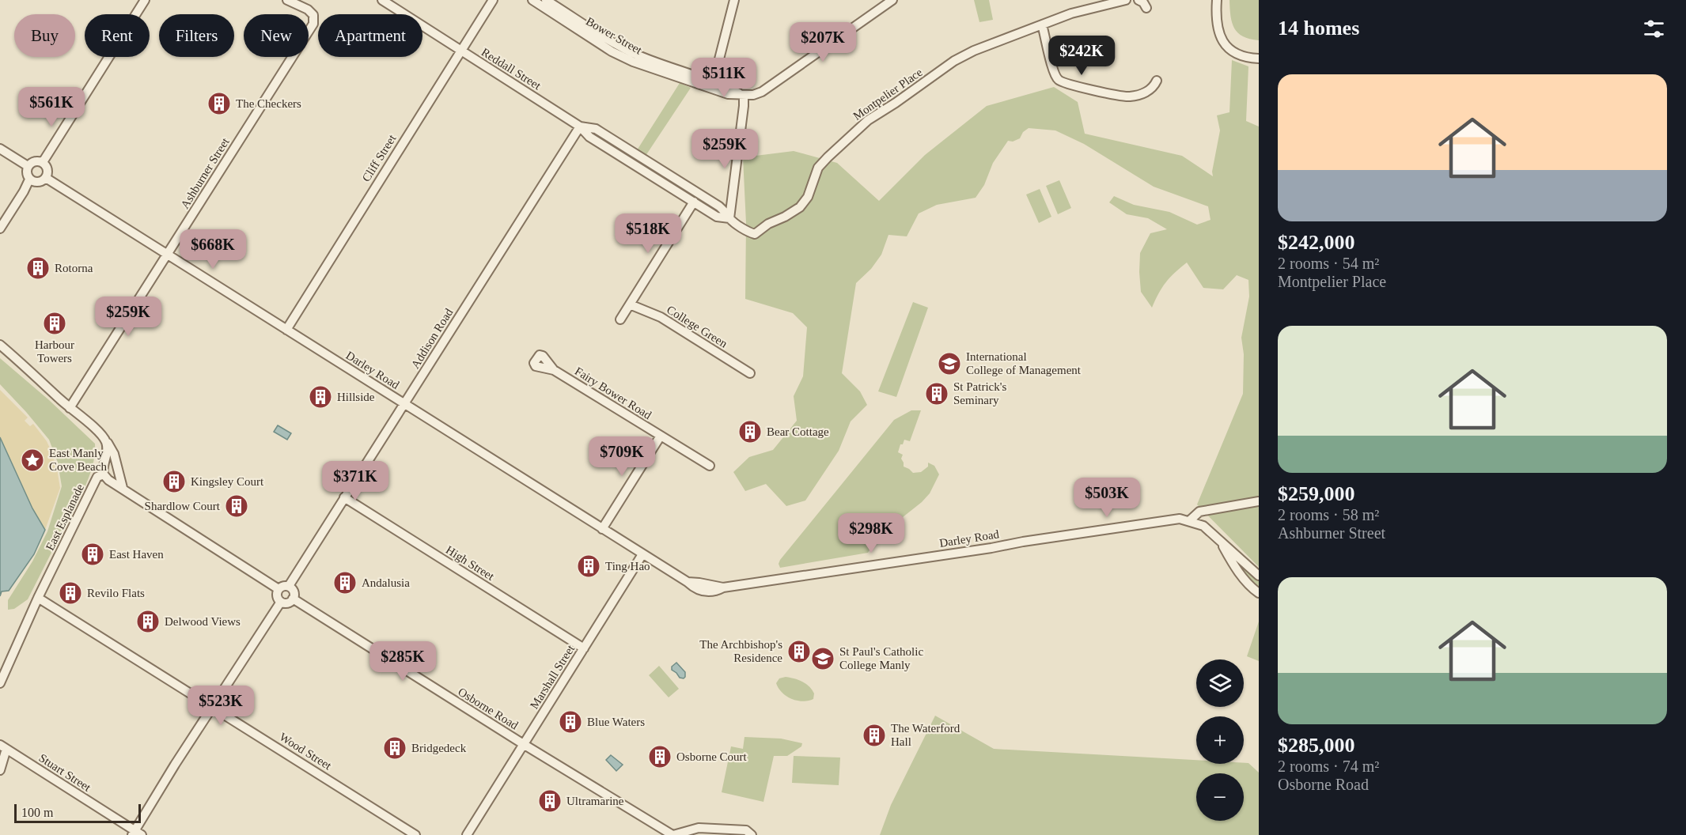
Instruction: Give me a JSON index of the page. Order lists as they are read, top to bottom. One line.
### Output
{"streets":{"street":["Bower Street","Reddall Street","Montpelier Place","Cliff Street","Ashburner Street","College Green","Addison Road","Darley Road","Fairy Bower Road","East Esplanade","High Street","Marshall Street","Osborne Road","Wood Street","Stuart Street"]},"crossings":[["Reddall Street","Montpelier Place"],["Reddall Street","Cliff Street"],["Reddall Street","Addison Road"],["Cliff Street","Darley Road"],["Ashburner Street","Darley Road"],["Addison Road","Darley Road"],["Addison Road","High Street"],["Addison Road","Osborne Road"],["Darley Road","Marshall Street"],["East Esplanade","Wood Street"],["High Street","Marshall Street"],["Marshall Street","Osborne Road"]],"places":{"building":["The Checkers","Rotorna","Harbour Towers","St Patrick's Seminary","Hillside","Bear Cottage","Kingsley Court","Shardlow Court","East Haven","Ting Hao","Andalusia","Revilo Flats","Delwood Views","The Archbishop's Residence","Blue Waters","The Waterford Hall","Bridgedeck","Osborne Court","Ultramarine"],"school or university":["International College of Management","St Paul's Catholic College Manly"],"place":["East Manly Cove Beach"]},"scale_bar":"100 m","page":{"heading":"14 homes","chip":["Buy","Rent","Filters","New","Apartment"],"price":["$207K","$242K","$511K","$561K","$259K","$518K","$668K","$259K","$709K","$371K","$503K","$298K","$285K","$523K"],"list":[{"name":"$242,000","note":"2 rooms · 54 m² · Montpelier Place"},{"name":"$259,000","note":"2 rooms · 58 m² · Ashburner Street"},{"name":"$285,000","note":"2 rooms · 74 m² · Osborne Road"}],"map_buttons":["+","−"],"scale":"100 m"}}
